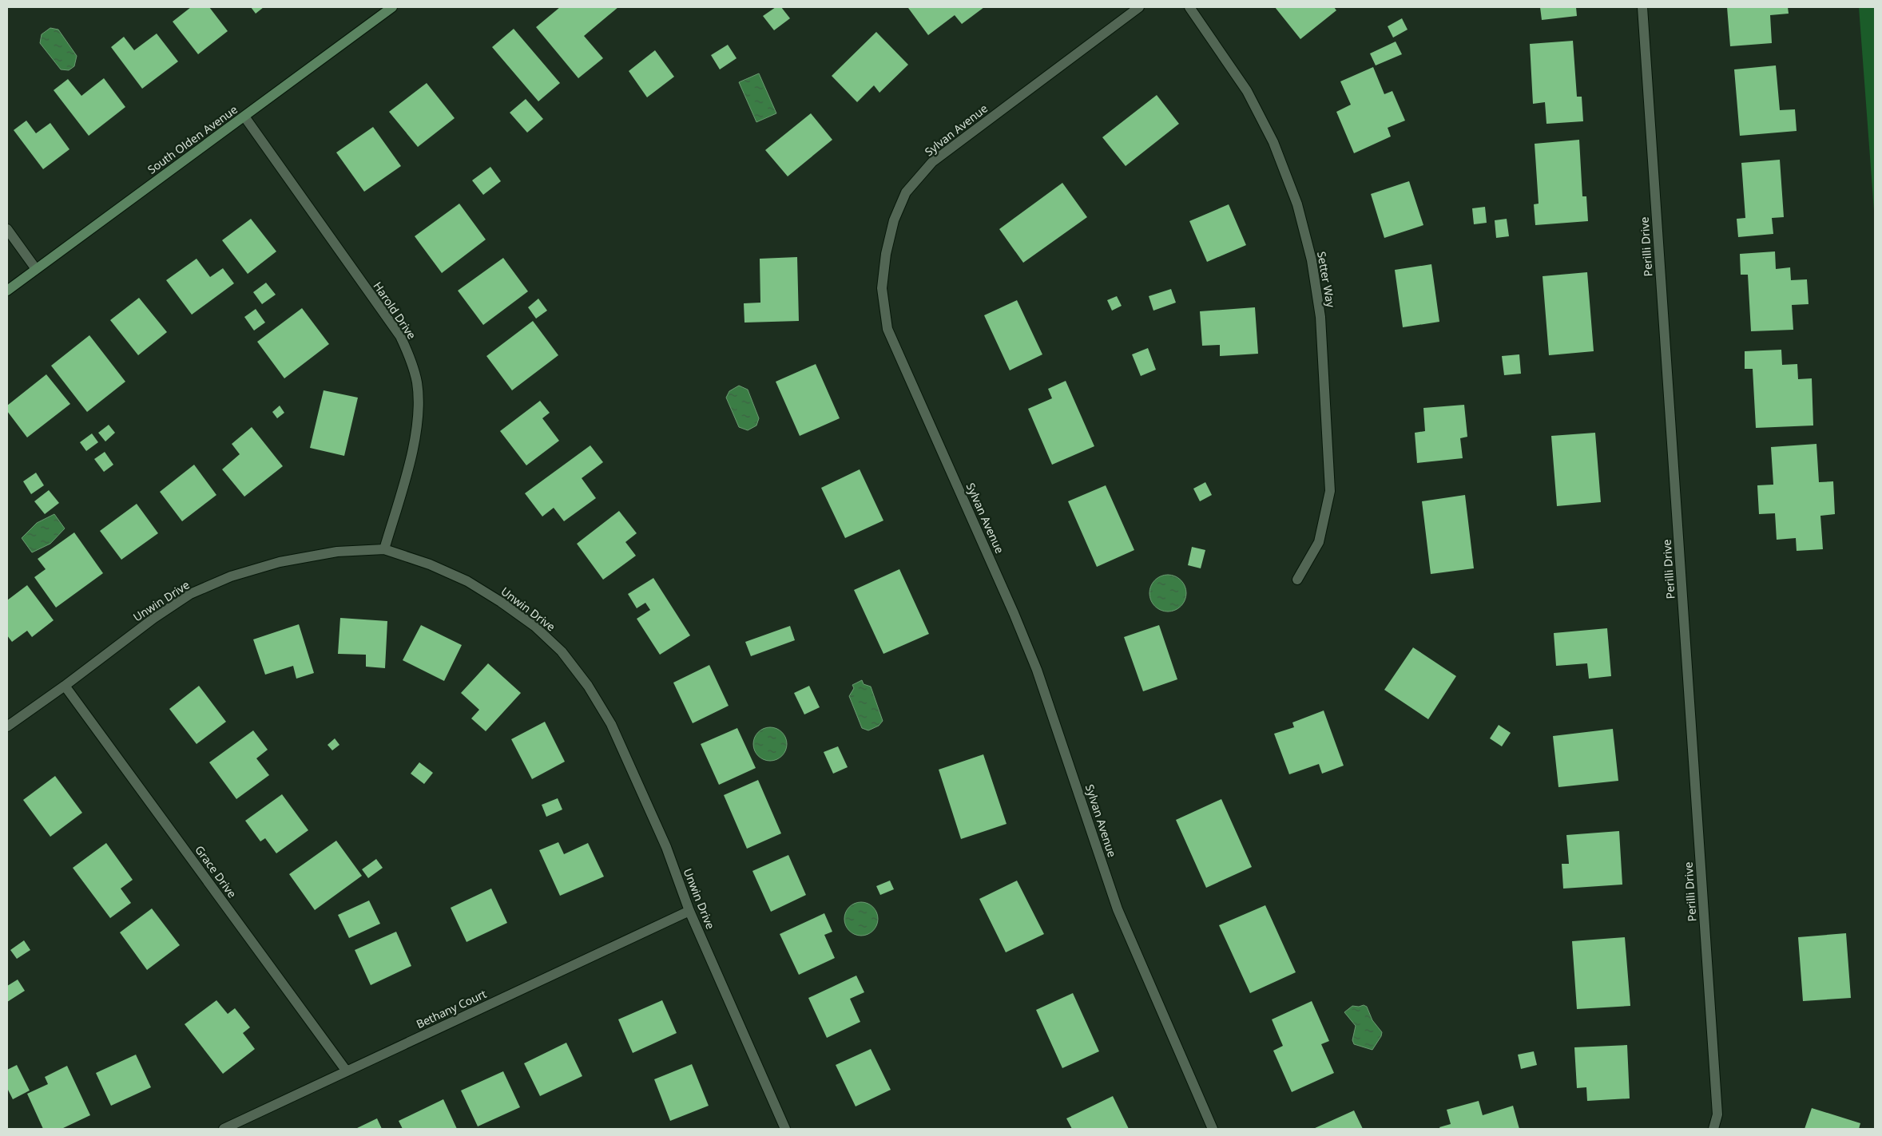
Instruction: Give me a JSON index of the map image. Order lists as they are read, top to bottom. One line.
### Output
{"streets":{"main road":["South Olden Avenue"],"street":["Sylvan Avenue","Perilli Drive","Setter Way","Harold Drive","Unwin Drive","Grace Drive","Bethany Court"]},"crossings":[["South Olden Avenue","Harold Drive"],["Harold Drive","Unwin Drive"],["Unwin Drive","Grace Drive"],["Unwin Drive","Bethany Court"],["Grace Drive","Bethany Court"]]}
